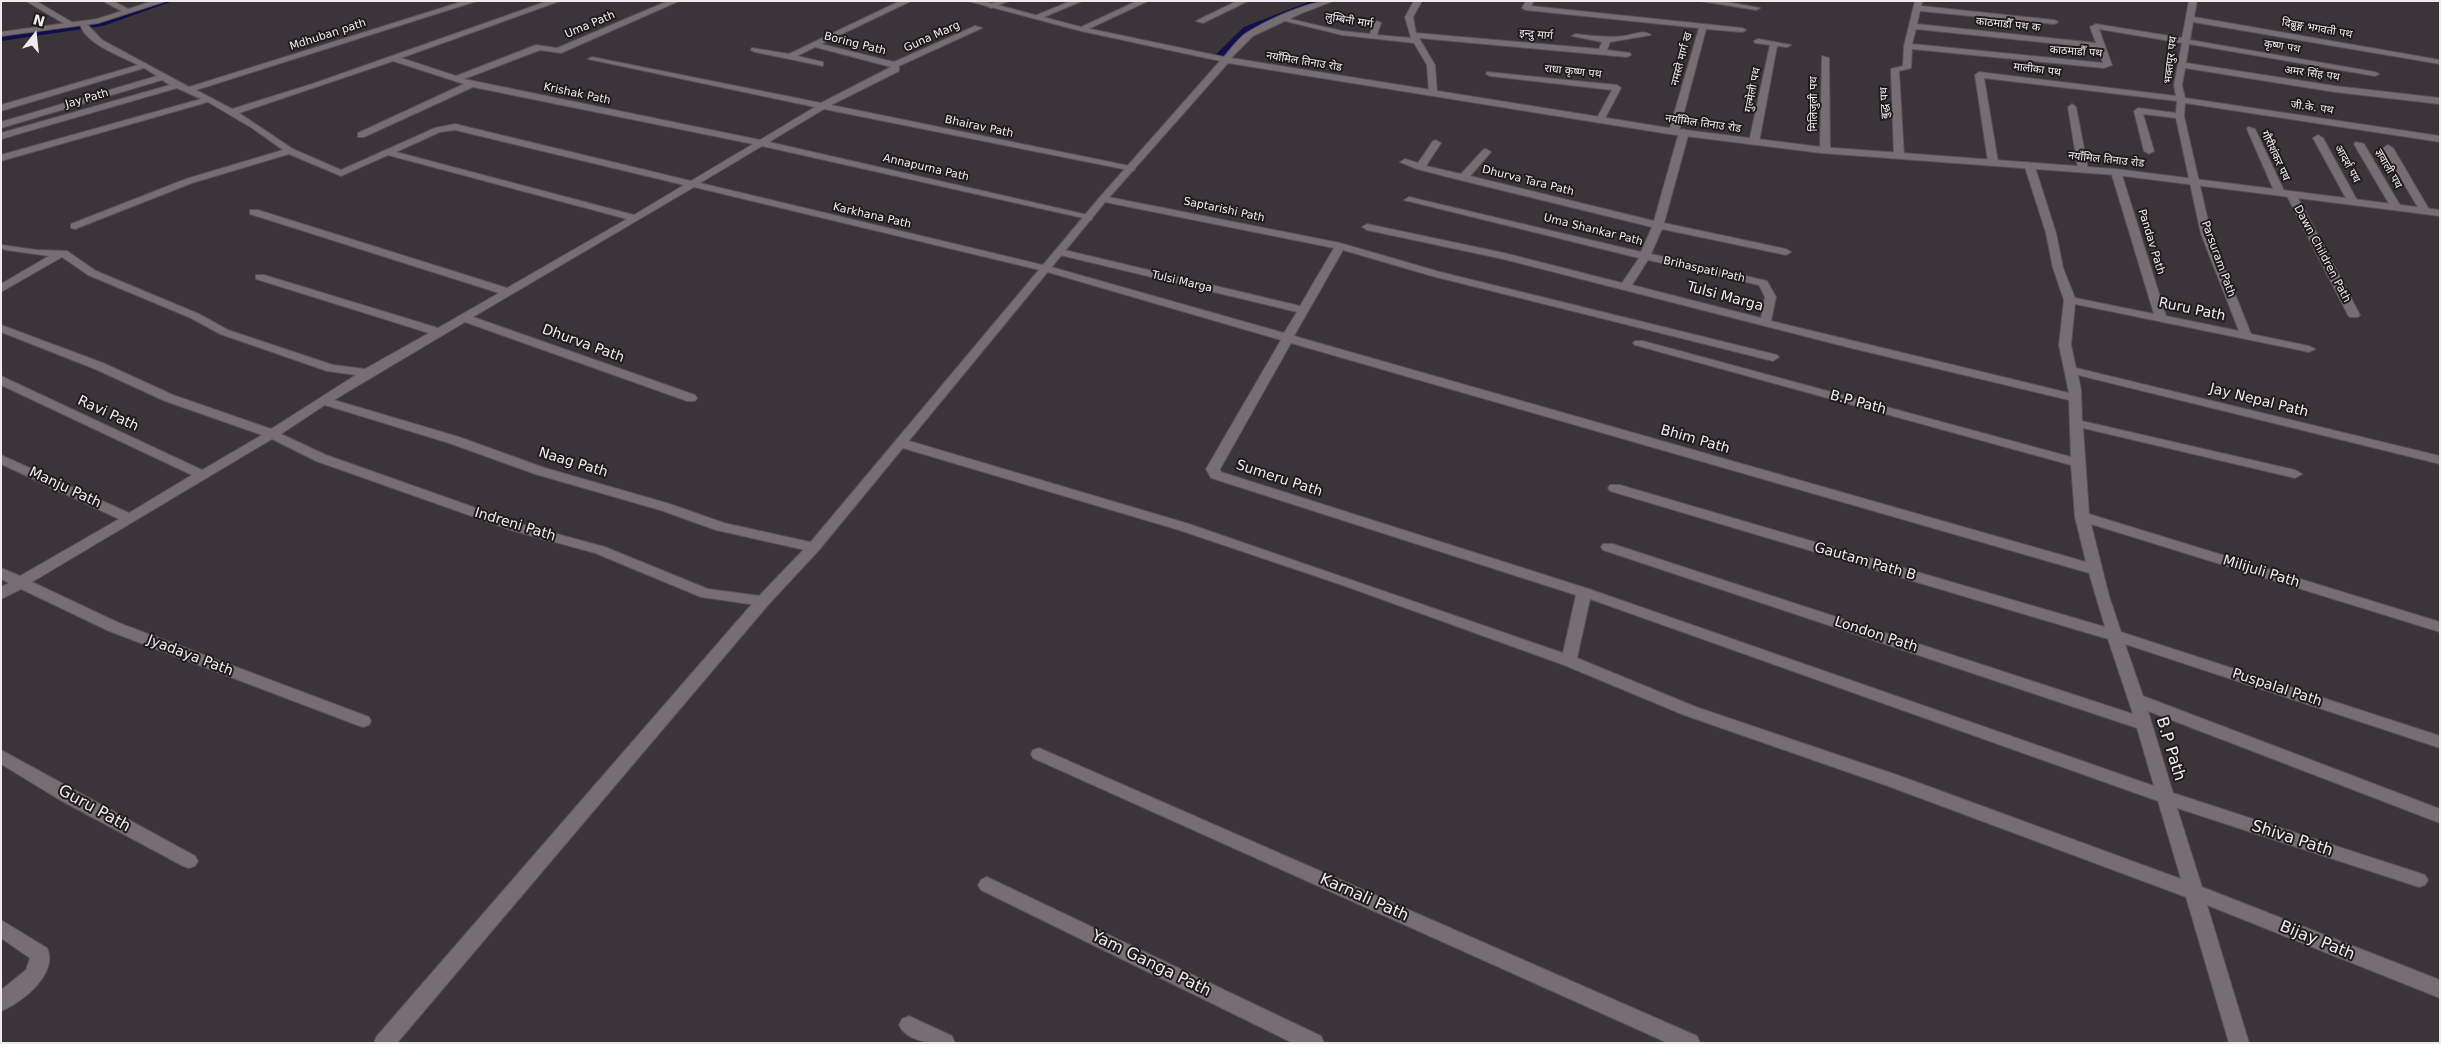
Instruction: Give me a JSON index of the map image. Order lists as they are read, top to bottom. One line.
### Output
{"streets":{"street":["लुम्बिनी मार्ग","Uma Path","काठमाडौँ पथ क","दिब्रुङ्ग भगवती पथ","Mdhuban path","इन्दु मार्ग","Guna Marg","Boring Path","कृष्ण पथ","काठमाडौँ पथ","नमस्ते मार्ग ख","भक्तपुर पथ","नयाँमिल तिनाउ रोड","मालीका पथ","राधा कृष्ण पथ","अमर सिंह पथ","गुल्मेली पथ","Krishak Path","Jay Path","बुद्ध पथ","मिलिजुली पथ","जी.के. पथ","Bhairav Path","गौरीशंकर पथ","आदर्श पथ","Annapurna Path","ज्ञवाली पथ","Dhurva Tara Path","Saptarishi Path","Karkhana Path","Uma Shankar Path","Pandav Path","Dawn Children Path","Parsuram Path","Brihaspati Path","Tulsi Marga","Ruru Path","Dhurva Path","Jay Nepal Path","B.P Path","Ravi Path","Bhim Path","Naag Path","Sumeru Path","Manju Path","Indreni Path","Gautam Path B","Milijuli Path","London Path","Jyadaya Path","Puspalal Path","Guru Path","Shiva Path","Karnali Path","Bijay Path","Yam Ganga Path"]},"crossings":[["लुम्बिनी मार्ग","इन्दु मार्ग"],["Uma Path","Krishak Path"],["काठमाडौँ पथ क","काठमाडौँ पथ"],["काठमाडौँ पथ क","बुद्ध पथ"],["दिब्रुङ्ग भगवती पथ","भक्तपुर पथ"],["Mdhuban path","Karkhana Path"],["Guna Marg","Boring Path"],["Boring Path","Krishak Path"],["Boring Path","Bhairav Path"],["Boring Path","Annapurna Path"],["Boring Path","Karkhana Path"],["Boring Path","Dhurva Path"],["Boring Path","Ravi Path"],["Boring Path","Naag Path"],["Boring Path","Manju Path"],["Boring Path","Indreni Path"],["Boring Path","Jyadaya Path"],["कृष्ण पथ","काठमाडौँ पथ"],["कृष्ण पथ","भक्तपुर पथ"],["काठमाडौँ पथ","भक्तपुर पथ"],["काठमाडौँ पथ","बुद्ध पथ"],["नमस्ते मार्ग ख","नयाँमिल तिनाउ रोड"],["नमस्ते मार्ग ख","Uma Shankar Path"],["भक्तपुर पथ","नयाँमिल तिनाउ रोड"],["भक्तपुर पथ","मालीका पथ"],["भक्तपुर पथ","अमर सिंह पथ"],["भक्तपुर पथ","जी.के. पथ"],["भक्तपुर पथ","Parsuram Path"],["नयाँमिल तिनाउ रोड","मालीका पथ"],["नयाँमिल तिनाउ रोड","राधा कृष्ण पथ"],["नयाँमिल तिनाउ रोड","गुल्मेली पथ"],["नयाँमिल तिनाउ रोड","बुद्ध पथ"],["नयाँमिल तिनाउ रोड","मिलिजुली पथ"],["नयाँमिल तिनाउ रोड","गौरीशंकर पथ"],["नयाँमिल तिनाउ रोड","आदर्श पथ"],["नयाँमिल तिनाउ रोड","ज्ञवाली पथ"],["नयाँमिल तिनाउ रोड","Uma Shankar Path"],["नयाँमिल तिनाउ रोड","Pandav Path"],["नयाँमिल तिनाउ रोड","Dawn Children Path"],["नयाँमिल तिनाउ रोड","Parsuram Path"],["नयाँमिल तिनाउ रोड","B.P Path"],["मालीका पथ","जी.के. पथ"],["Krishak Path","Annapurna Path"],["Jay Path","Karkhana Path"],["गौरीशंकर पथ","Dawn Children Path"],["Dhurva Tara Path","Uma Shankar Path"],["Saptarishi Path","Sumeru Path"],["Uma Shankar Path","Brihaspati Path"],["Pandav Path","Ruru Path"],["Parsuram Path","Ruru Path"],["Brihaspati Path","Tulsi Marga"],["Tulsi Marga","B.P Path"],["Tulsi Marga","Sumeru Path"],["Ruru Path","B.P Path"],["Jay Nepal Path","B.P Path"],["B.P Path","Bhim Path"],["B.P Path","Gautam Path B"],["B.P Path","Milijuli Path"],["B.P Path","London Path"],["B.P Path","Puspalal Path"],["B.P Path","Shiva Path"],["B.P Path","Bijay Path"],["Bhim Path","Sumeru Path"],["Sumeru Path","Shiva Path"],["Gautam Path B","Puspalal Path"]],"north":"top"}
